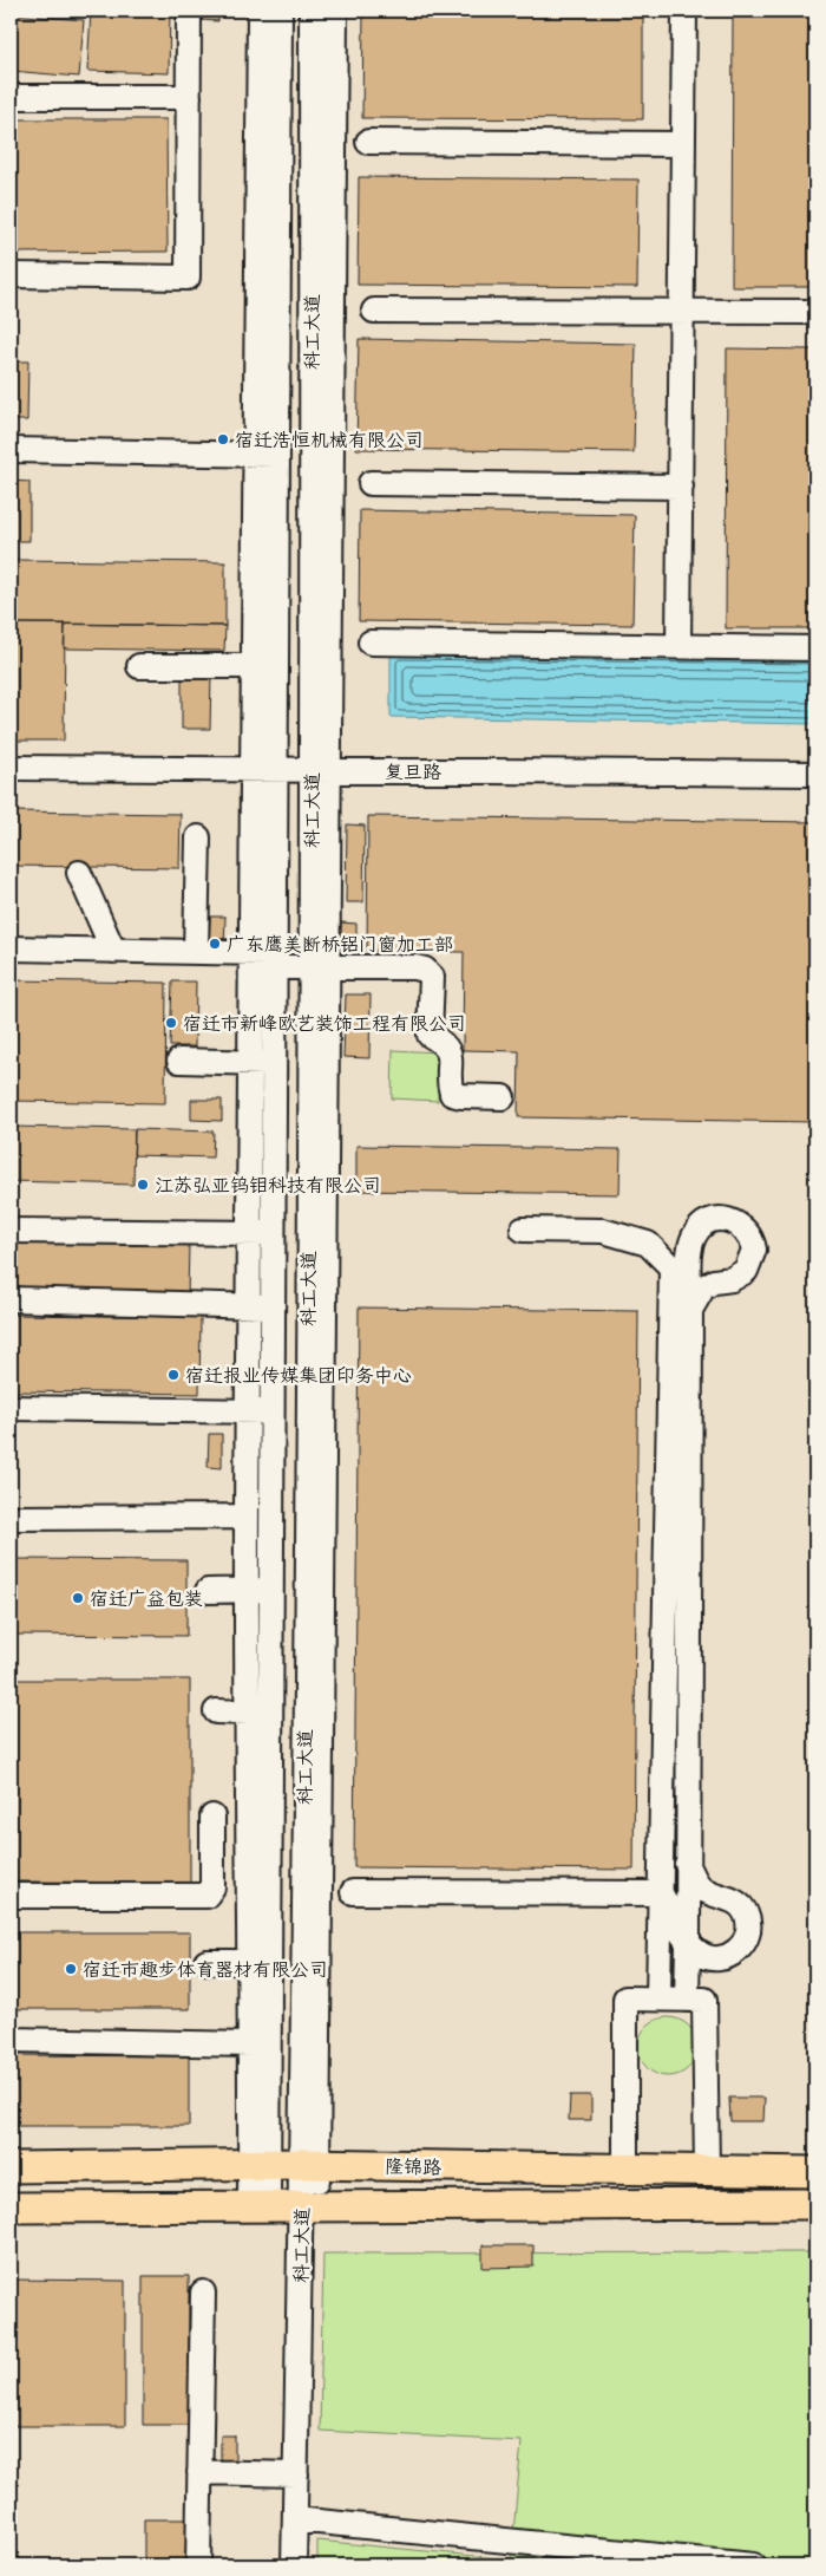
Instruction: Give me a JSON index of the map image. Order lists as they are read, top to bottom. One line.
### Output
{"streets":{"main road":["隆锦路"],"street":["科工大道","复旦路"]},"crossings":[["科工大道","复旦路"],["科工大道","隆锦路"]],"places":["宿迁浩恒机械有限公司","广东鹰美断桥铝门窗加工部","宿迁市新峰欧艺装饰工程有限公司","江苏弘亚钨钼科技有限公司","宿迁报业传媒集团印务中心","宿迁广益包装","宿迁市趣步体育器材有限公司"]}
